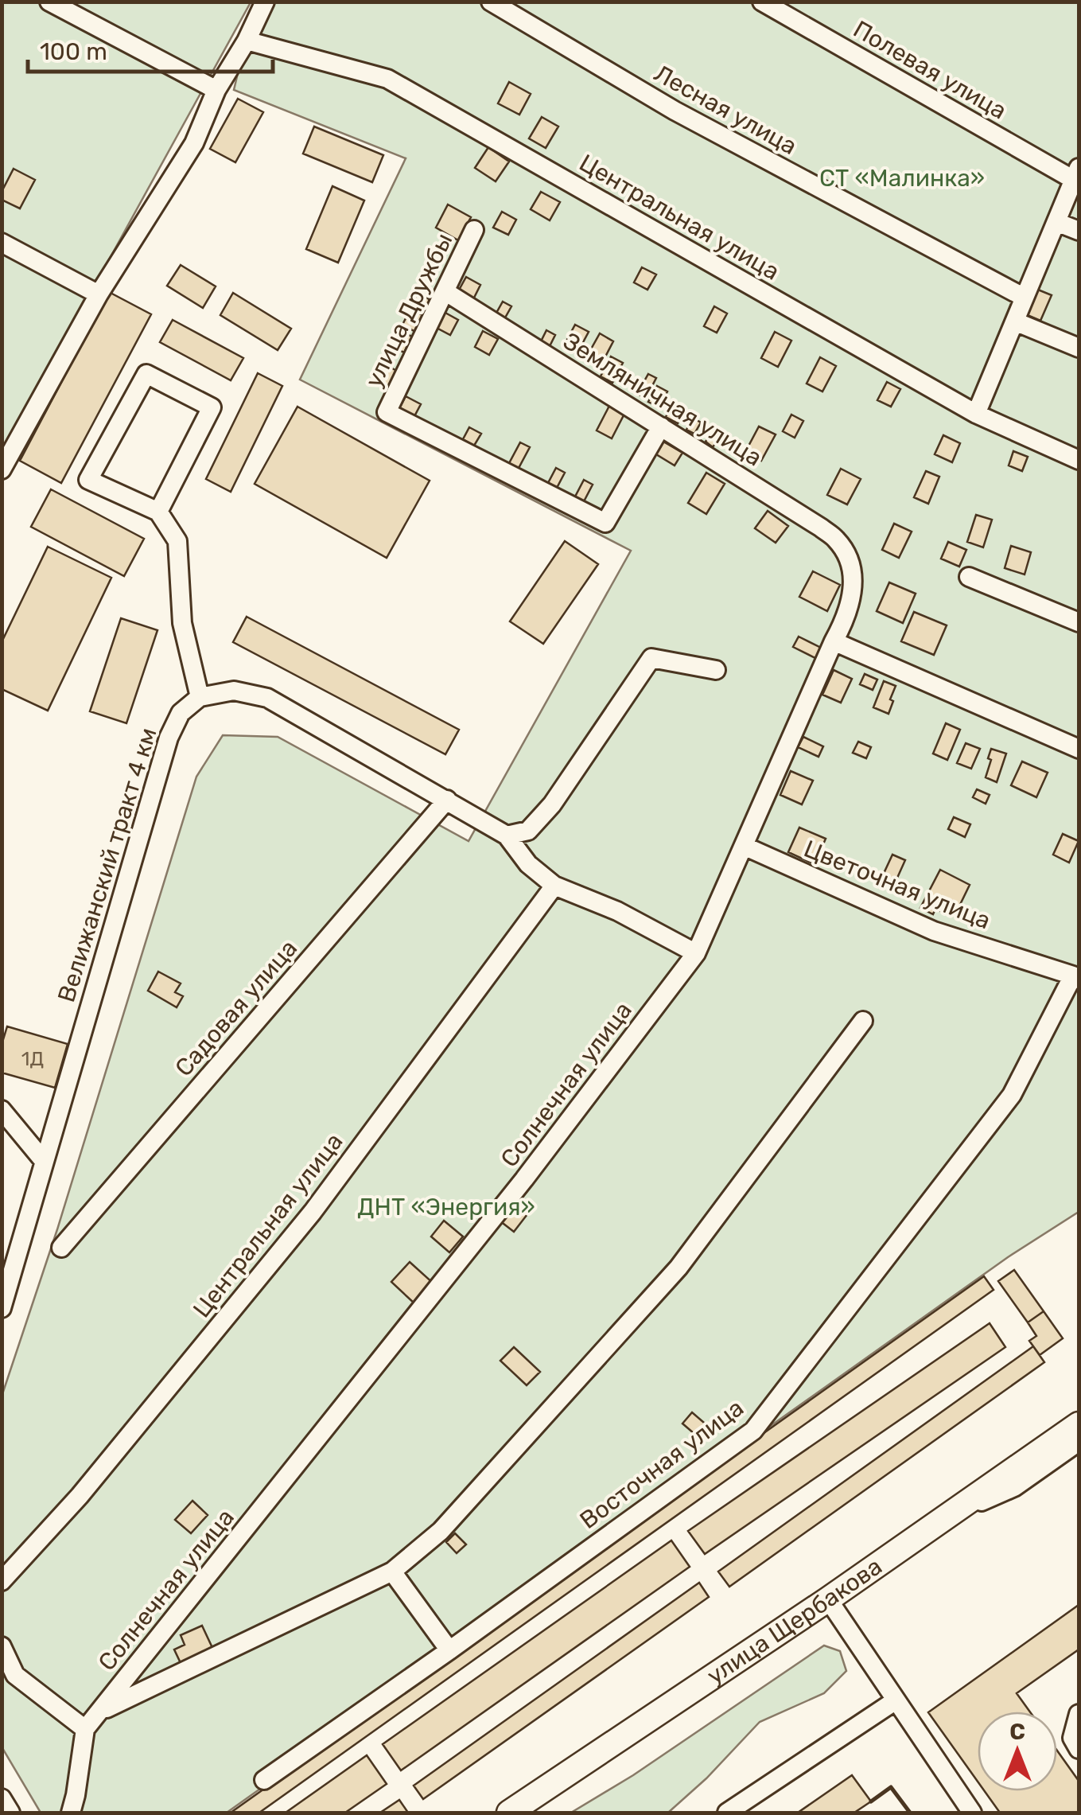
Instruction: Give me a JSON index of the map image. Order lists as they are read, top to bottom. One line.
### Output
{"streets":{"main road":["улица Щербакова"],"street":["Полевая улица","Лесная улица","Центральная улица","улица Дружбы","Земляничная улица","Велижанский тракт 4 км","Цветочная улица","Садовая улица","Солнечная улица","Восточная улица"]},"crossings":[["улица Дружбы","Земляничная улица"],["Земляничная улица","Солнечная улица"],["Цветочная улица","Солнечная улица"],["Цветочная улица","Восточная улица"]],"parks":["CТ «Малинка»","ДНТ «Энергия»"],"house_numbers":["1Д"],"scale_bar":"100 m","north":"top"}
